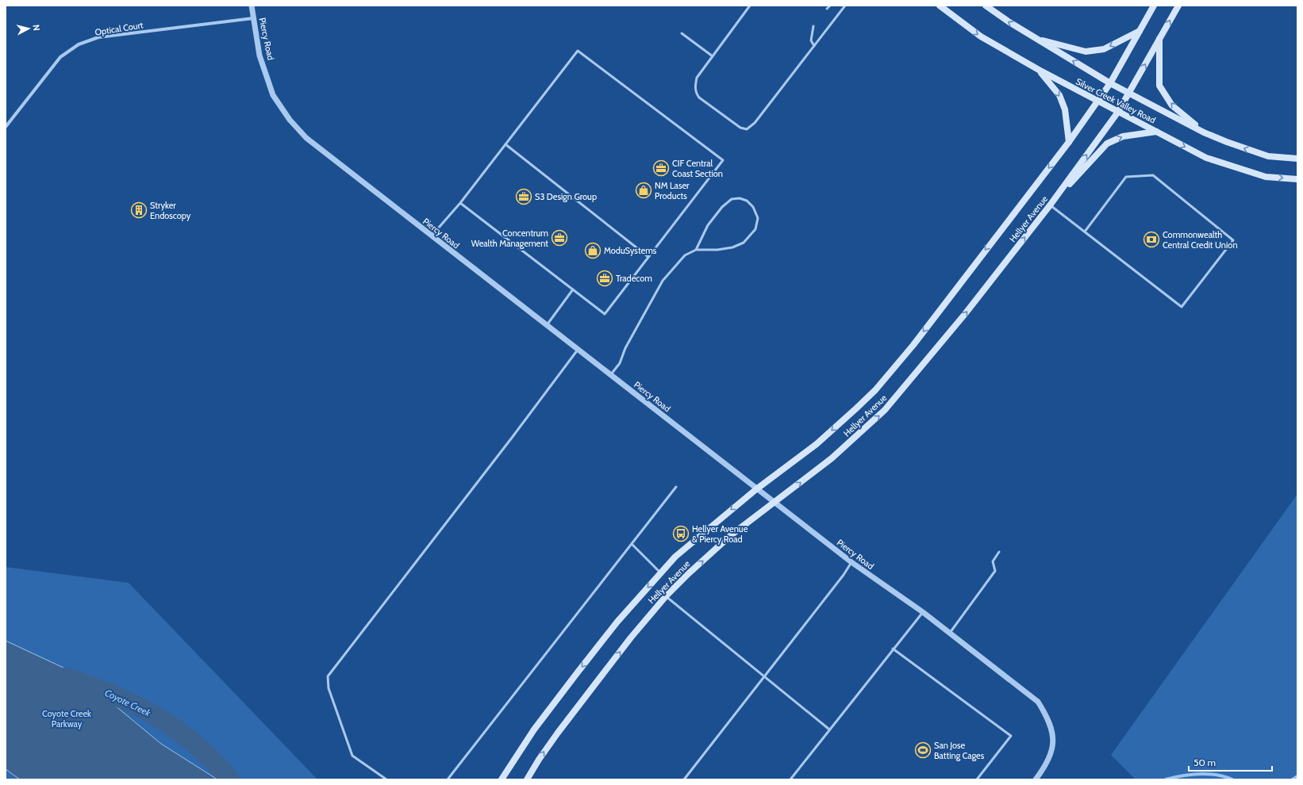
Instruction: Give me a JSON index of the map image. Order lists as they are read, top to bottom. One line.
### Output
{"streets":{"main road":["Silver Creek Valley Road","Hellyer Avenue"],"street":["Optical Court","Piercy Road"]},"crossings":[["Optical Court","Piercy Road"],["Piercy Road","Hellyer Avenue"],["Silver Creek Valley Road","Hellyer Avenue"]],"water":["Coyote Creek"],"parks":["Coyote Creek Parkway"],"places":{"office":["CIF Central Coast Section","S3 Design Group","Concentrum Wealth Management","Tradecom"],"shop":["NM Laser Products","ModuSystems"],"building":["Stryker Endoscopy"],"bank":["Commonwealth Central Credit Union"],"bus stop":["Hellyer Avenue & Piercy Road"],"sports":["San Jose Batting Cages"]},"scale_bar":"50 m","north":"right"}
